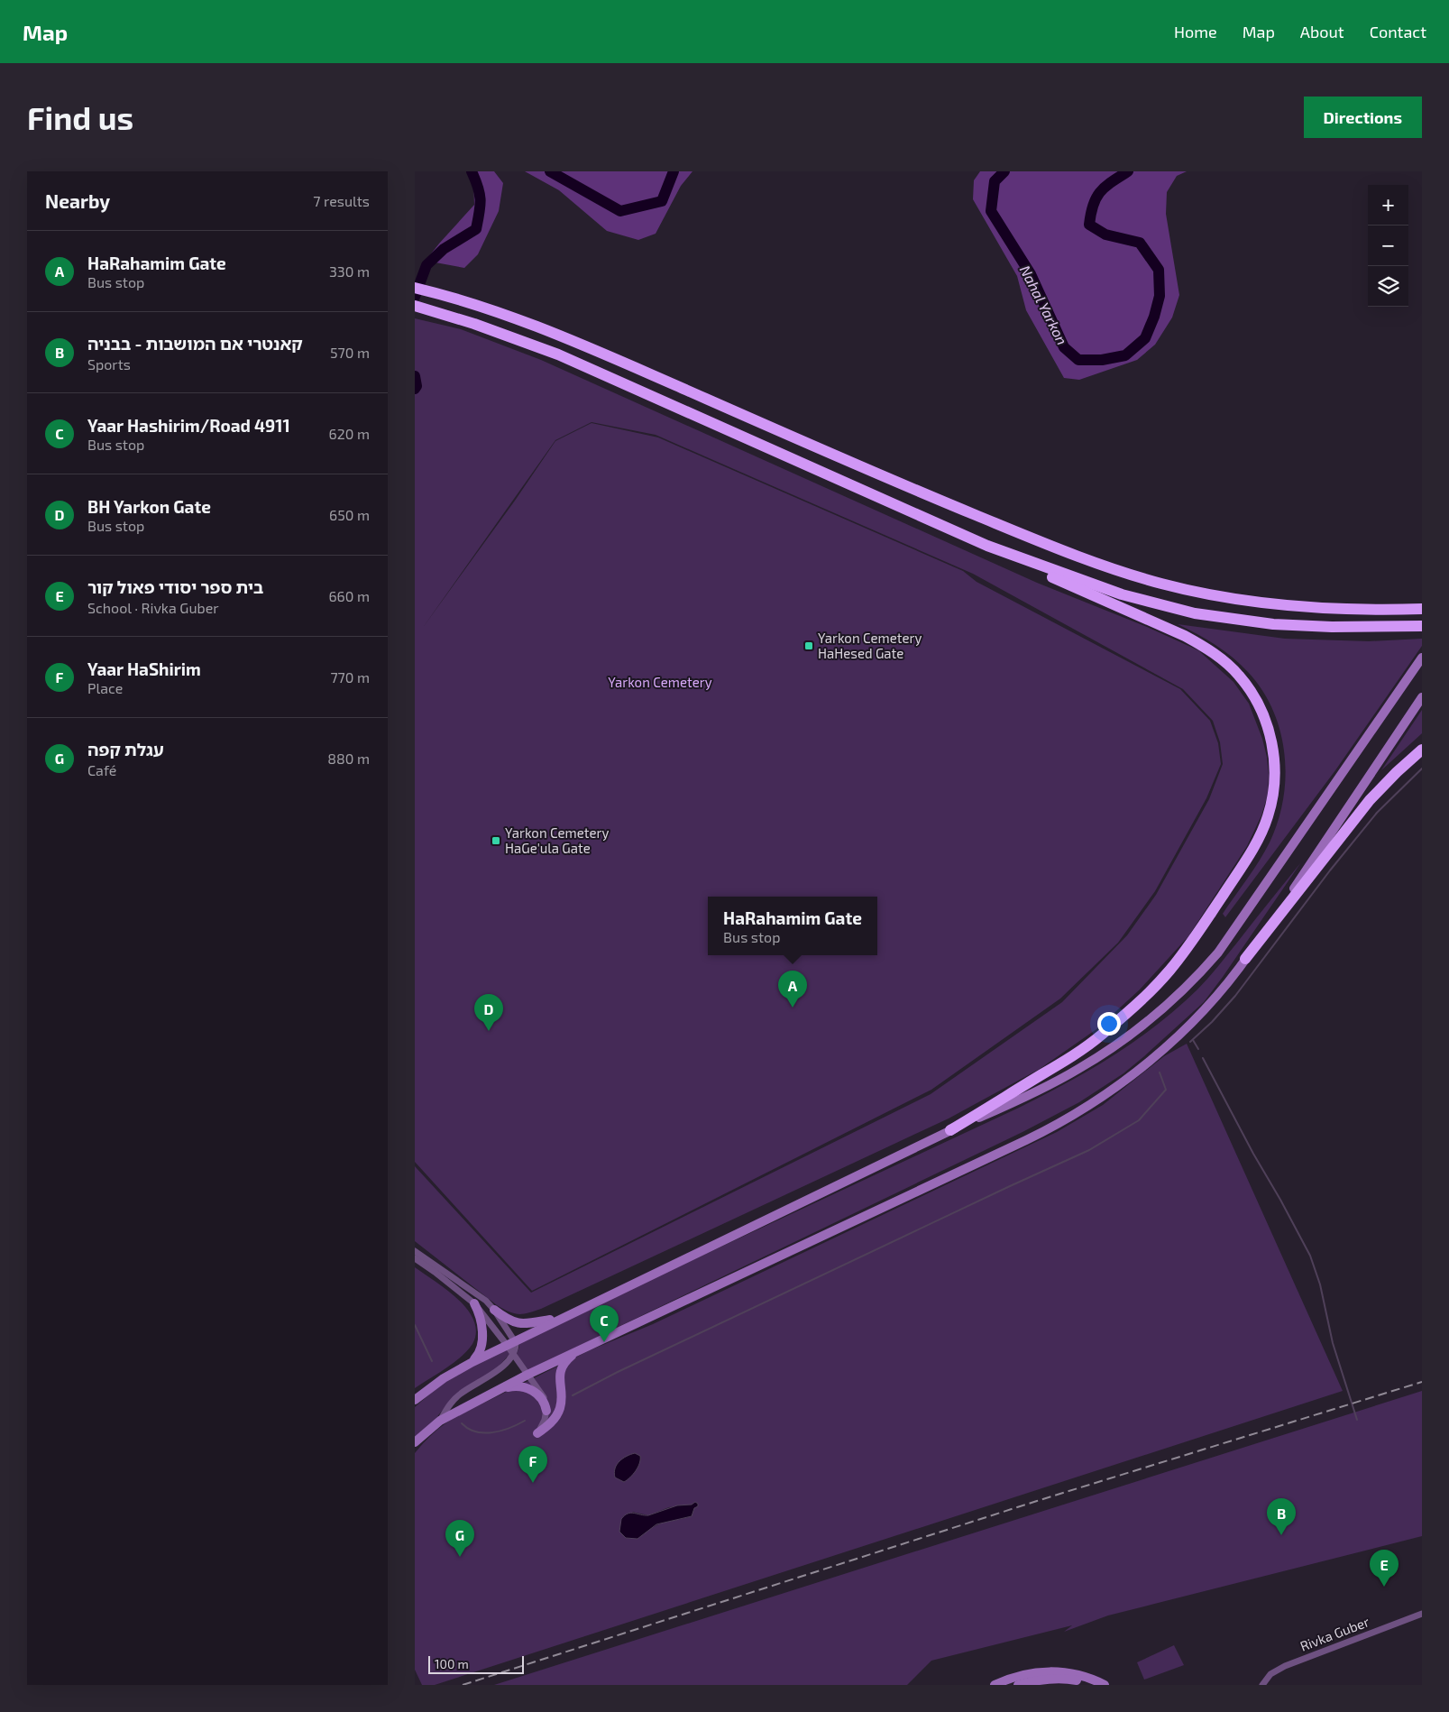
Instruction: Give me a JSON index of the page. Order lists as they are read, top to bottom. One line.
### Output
{"streets":{"street":["Rivka Guber"]},"water":["Nahal Yarkon"],"parks":["Yarkon Cemetery"],"places":{"transit":["Yarkon Cemetery HaHesed Gate","Yarkon Cemetery HaGe'ula Gate"]},"scale_bar":"100 m","page":{"header":"Map","nav":["Home","Map","About","Contact"],"buttons":"Directions","title":"Find us","heading":["Nearby","7 results"],"map_buttons":["+","−"],"list":[{"mark":"A","name":"HaRahamim Gate","note":"Bus stop","value":"330 m"},{"mark":"B","name":"קאנטרי אם המושבות - בבניה","note":"Sports","value":"570 m"},{"mark":"C","name":"Yaar Hashirim/Road 4911","note":"Bus stop","value":"620 m"},{"mark":"D","name":"BH Yarkon Gate","note":"Bus stop","value":"650 m"},{"mark":"E","name":"בית ספר יסודי פאול קור","note":"School · Rivka Guber","value":"660 m"},{"mark":"F","name":"Yaar HaShirim","note":"Place","value":"770 m"},{"mark":"G","name":"עגלת קפה","note":"Café","value":"880 m"}],"popup":["HaRahamim Gate","Bus stop"],"pins":["A","D","C","F","B","G","E"],"scale":"100 m"}}
